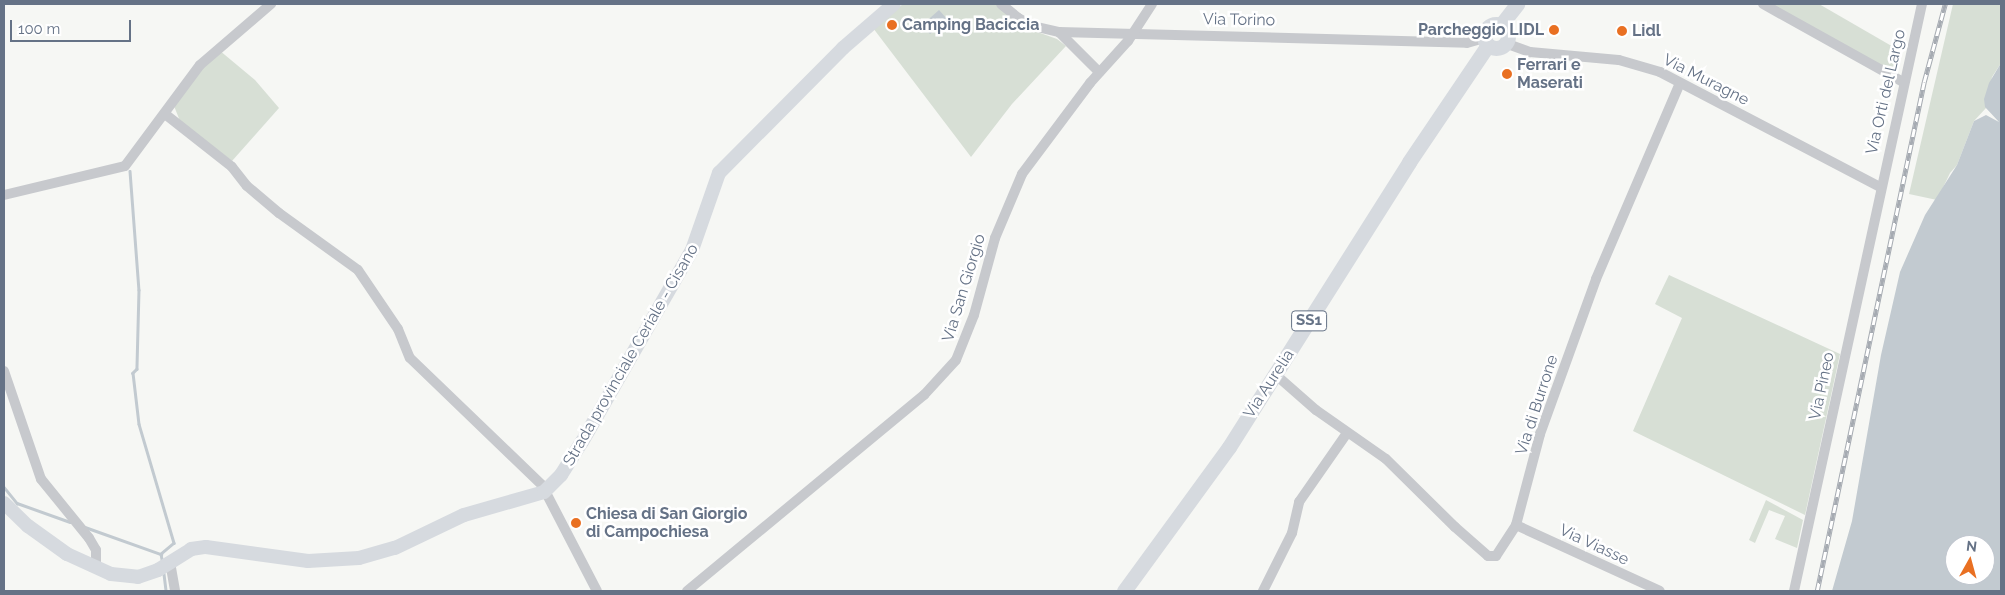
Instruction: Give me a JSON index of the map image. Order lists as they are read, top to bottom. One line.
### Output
{"streets":{"main road":["SS1","Strada provinciale Ceriale - Cisano","Via Aurelia"],"street":["Via Torino","Via Muragne","Via Orti del Largo","Via San Giorgio","Via Pineo","Via di Burrone","Via Viasse"]},"crossings":[["Via Torino","Via Muragne"],["Via Torino","Via San Giorgio"],["Via Torino","Via Aurelia"],["Via Muragne","Via Orti del Largo"],["Via Muragne","Via Aurelia"],["Via Muragne","Via Pineo"],["Via Muragne","Via di Burrone"],["Via Orti del Largo","Via Pineo"],["Via Aurelia","Via di Burrone"],["Via di Burrone","Via Viasse"]],"places":["Camping Baciccia","Parcheggio LIDL","Lidl","Ferrari e Maserati","Chiesa di San Giorgio di Campochiesa"],"scale_bar":"100 m","north":"top"}
